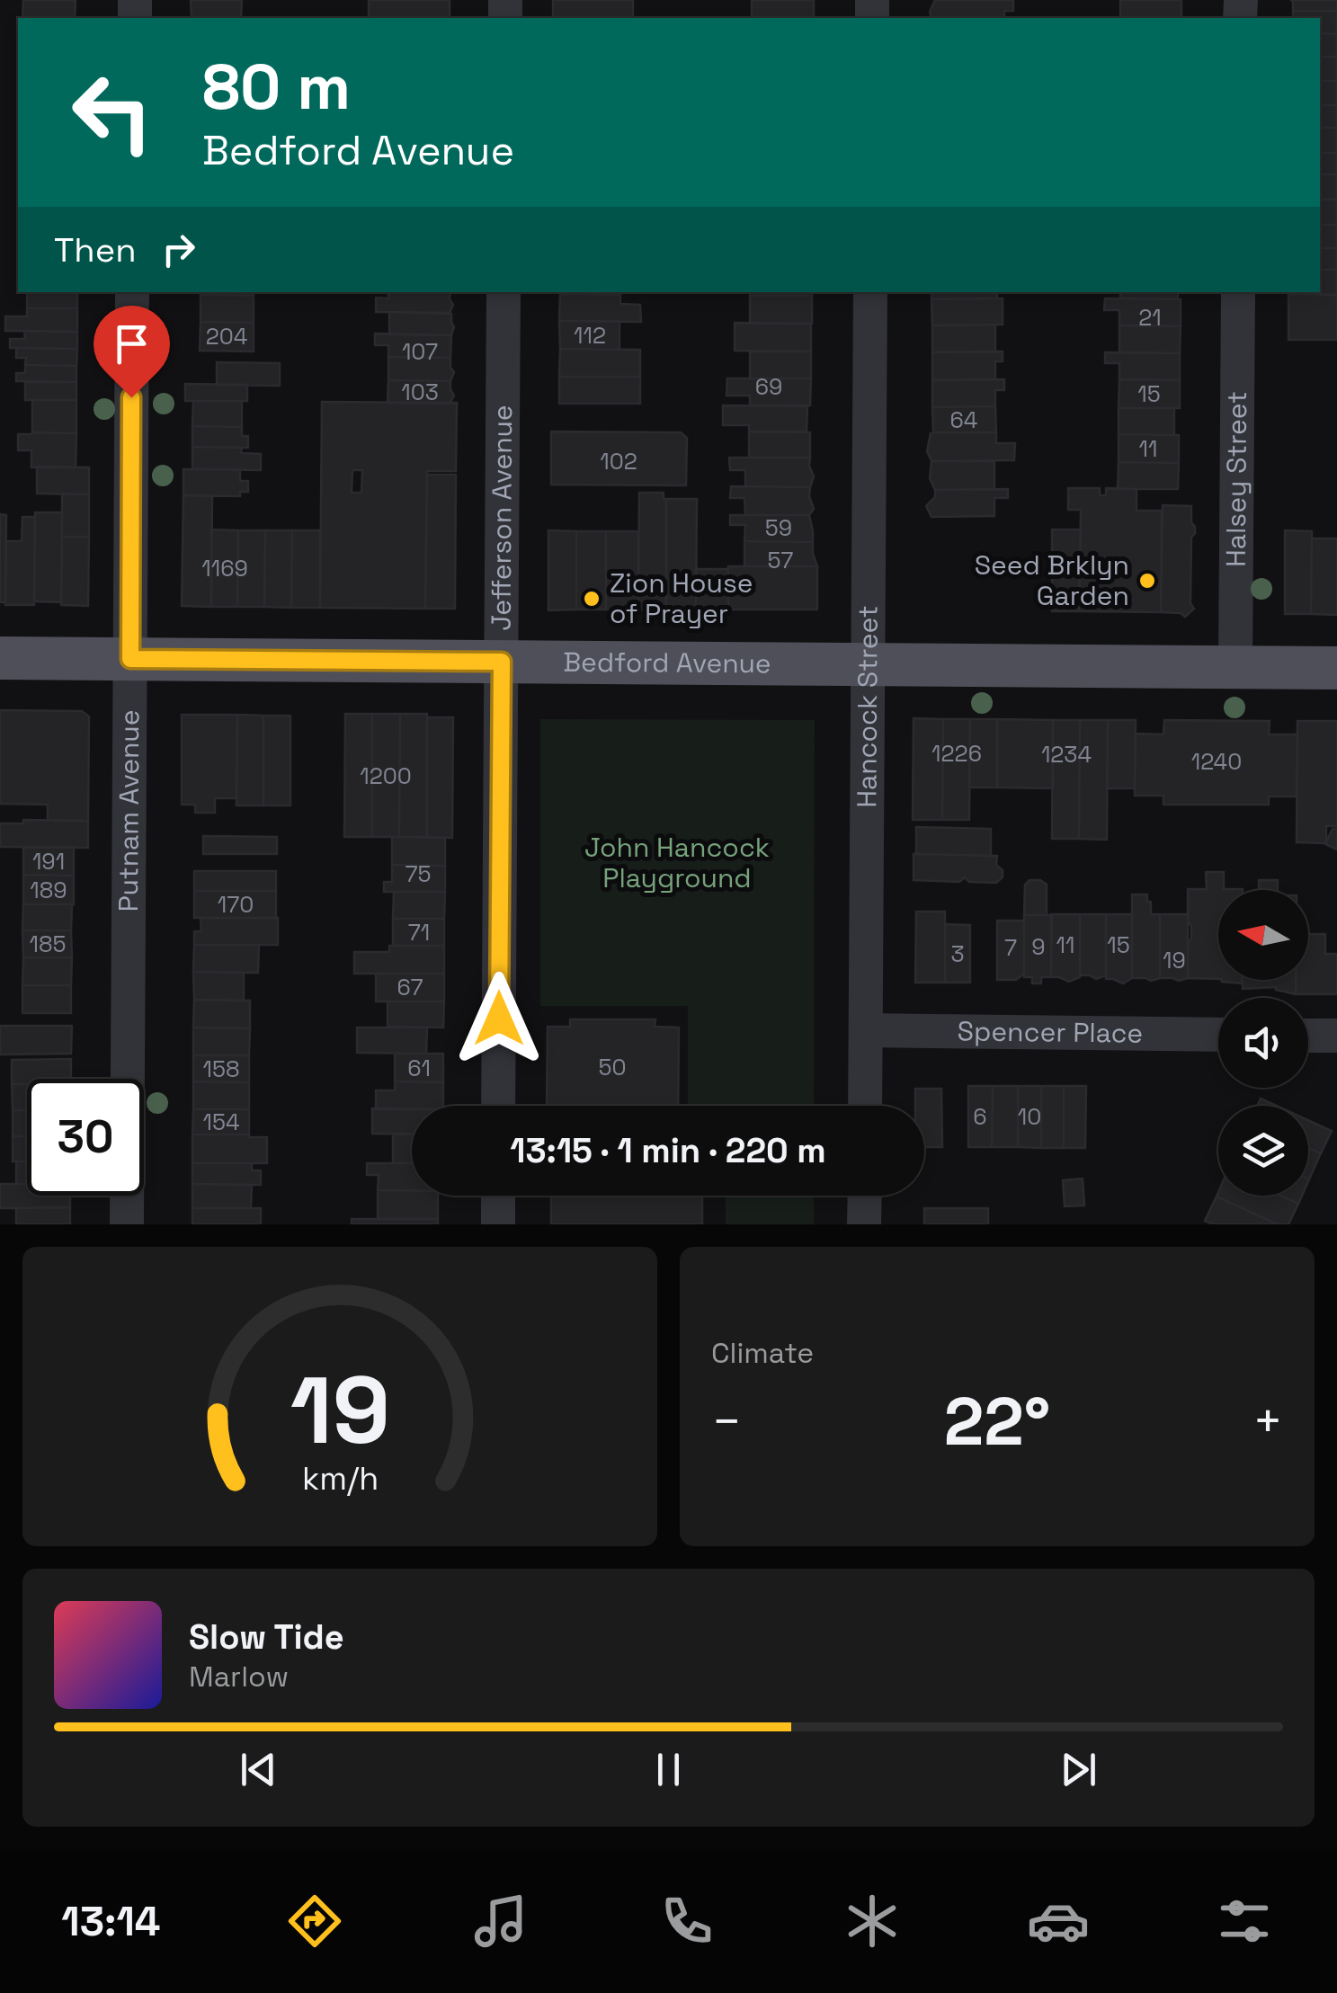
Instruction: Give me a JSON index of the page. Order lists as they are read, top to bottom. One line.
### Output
{"streets":{"main road":["Bedford Avenue"],"street":["Halsey Street","Jefferson Avenue","Hancock Street","Putnam Avenue","Spencer Place"]},"crossings":[["Halsey Street","Bedford Avenue"],["Jefferson Avenue","Bedford Avenue"],["Bedford Avenue","Hancock Street"],["Bedford Avenue","Putnam Avenue"],["Hancock Street","Spencer Place"]],"parks":["John Hancock Playground"],"places":["Seed Brklyn Garden","Zion House of Prayer"],"house_numbers":["21","112","204","107","69","103","15","64","11","102","59","57","1169","1226","1234","1240","1200","191","75","189","170","71","185","11","15","9","7","3","19","67","50","61","158","6","10","154"],"north":"left","page":{"turn":["80 m","Bedford Avenue"],"then":"Then","limit":"30","trip":"13:15 · 1 min · 220 m","tile":"Climate","heat":["−","22°","+"],"song":["Slow Tide","Marlow"],"tabs":"13:14","gauge":["19","km/h"]}}
